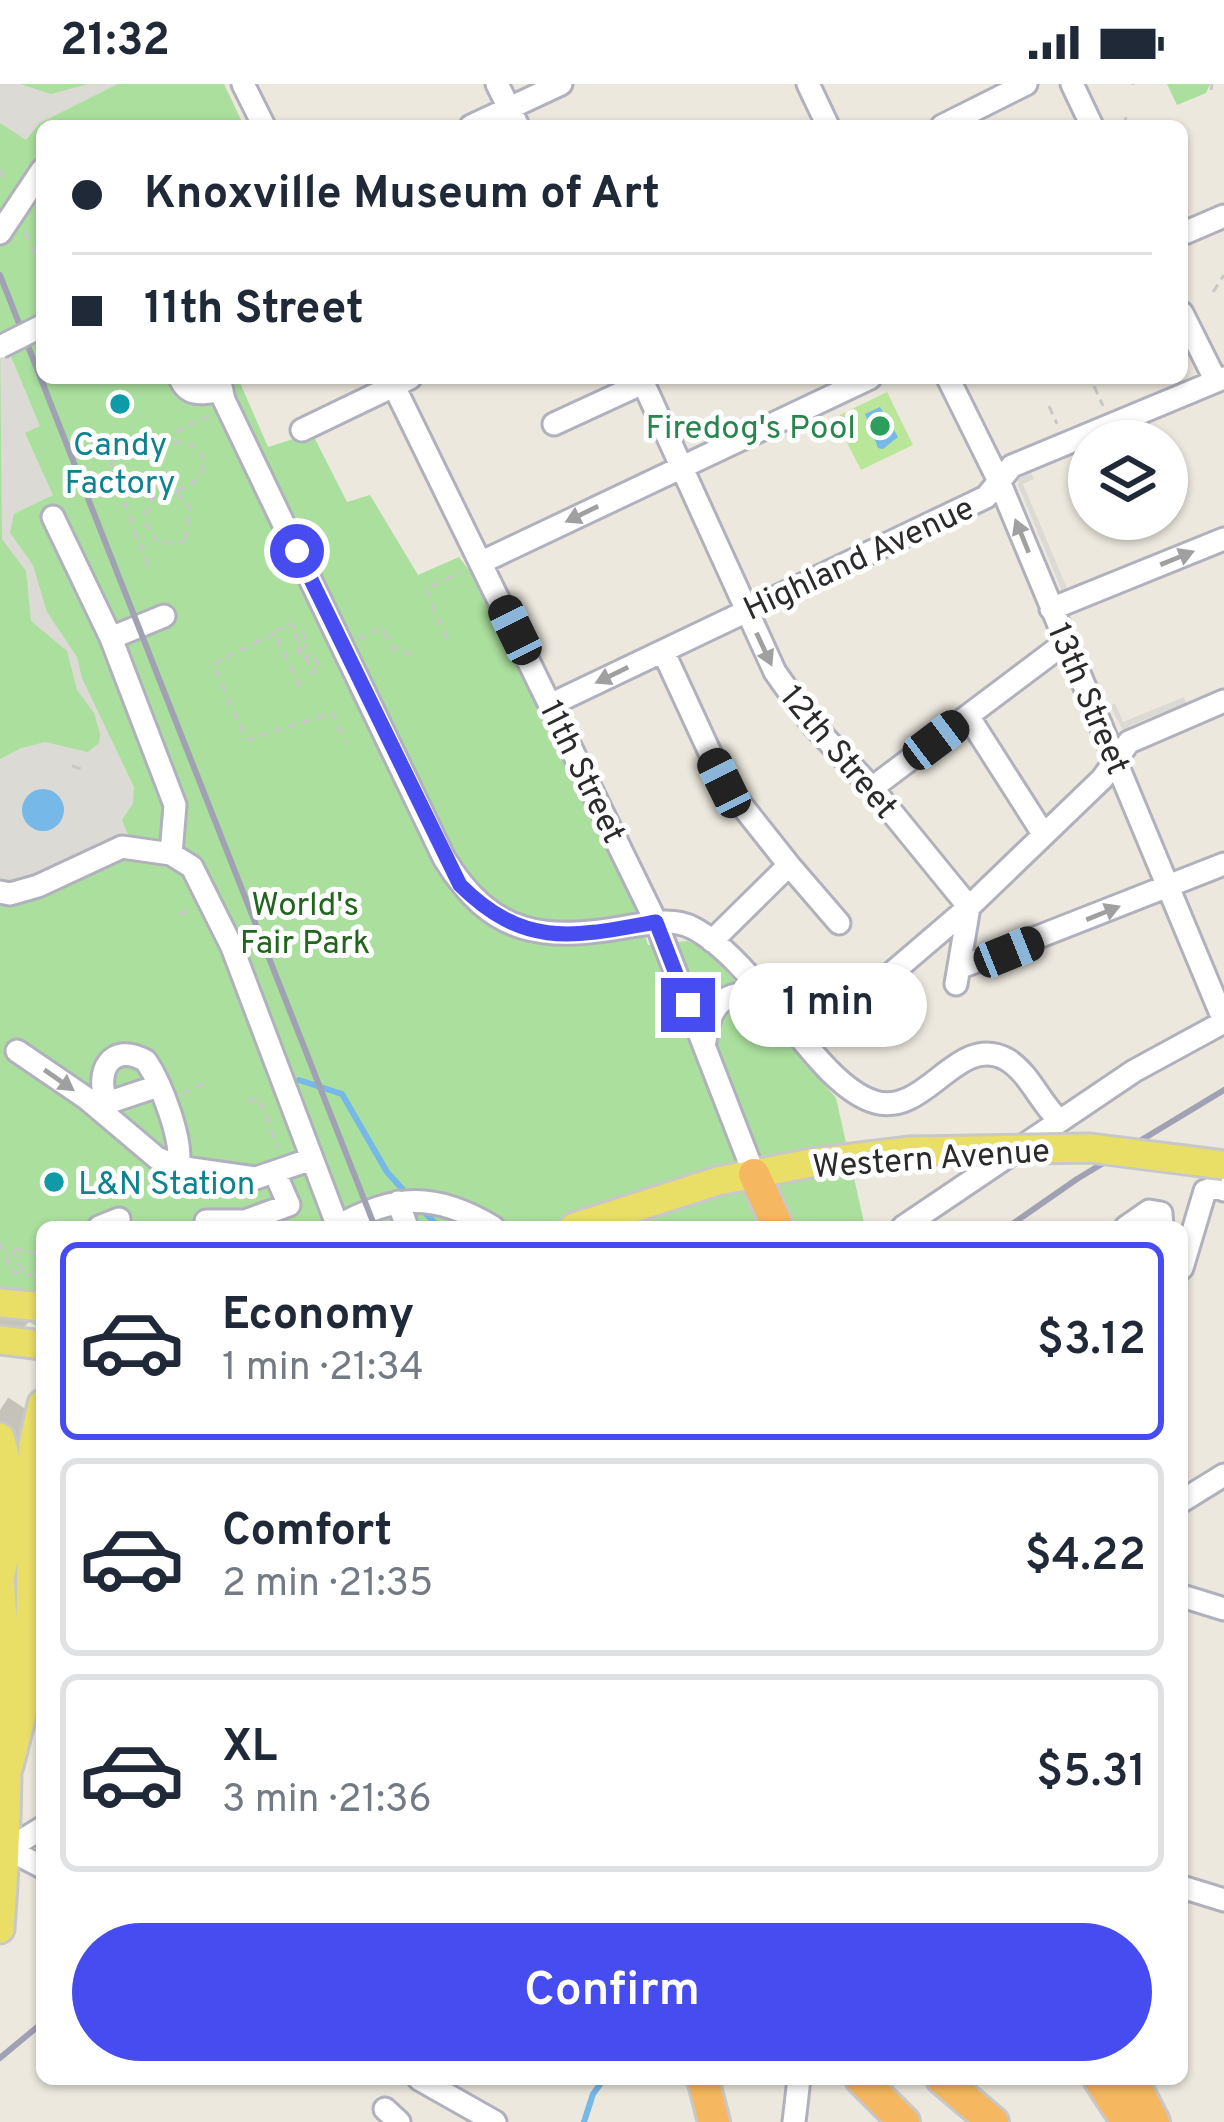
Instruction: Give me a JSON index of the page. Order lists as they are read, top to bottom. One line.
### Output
{"streets":{"main road":["Western Avenue"],"street":["Highland Avenue","13th Street","12th Street","11th Street"]},"crossings":[["Highland Avenue","13th Street"],["Highland Avenue","12th Street"],["Highland Avenue","11th Street"],["11th Street","Western Avenue"]],"parks":["World's Fair Park"],"places":["Candy Factory","Firedog's Pool","L&N Station"],"page":{"status":"21:32","banner":["Knoxville Museum of Art","11th Street"],"bubble":"1 min","list":[{"name":"Economy","note":"1 min · 21:34","value":"$3.12"},{"name":"Comfort","note":"2 min · 21:35","value":"$4.22"},{"name":"XL","note":"3 min · 21:36","value":"$5.31"}],"buttons":"Confirm"}}
